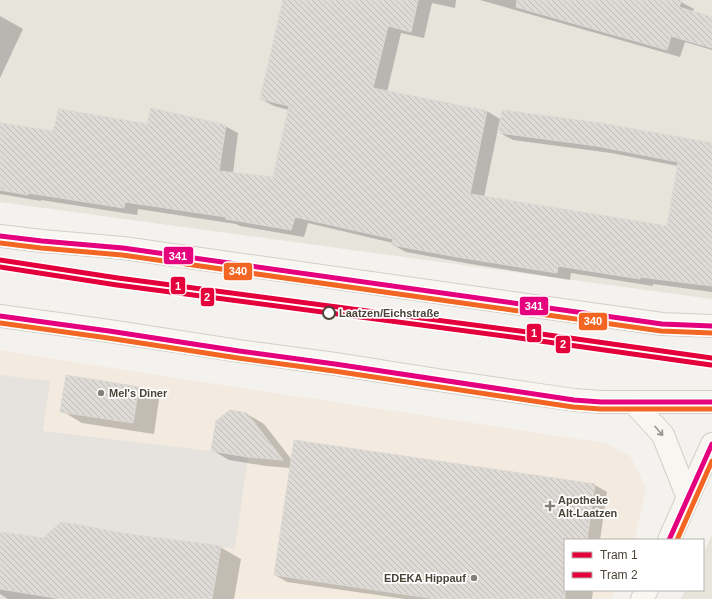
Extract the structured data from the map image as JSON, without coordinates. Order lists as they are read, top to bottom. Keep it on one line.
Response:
{"places":{"other":["Laatzen/Eichstraße","Mel's Diner","EDEKA Hippauf"],"health":["Apotheke Alt-Laatzen"]},"lines":["transit line 341","transit line 340","tram line 1","tram line 2"],"legend":["Tram 1","Tram 2"]}
